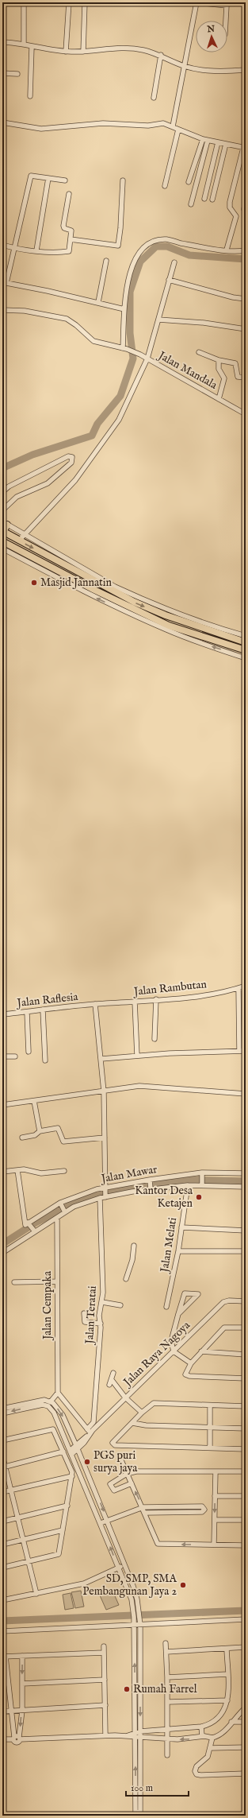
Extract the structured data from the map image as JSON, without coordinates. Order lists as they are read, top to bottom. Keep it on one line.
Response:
{"streets":{"street":["Jalan Mandala","Jalan Rambutan","Jalan Raflesia","Jalan Mawar","Jalan Melati","Jalan Cempaka","Jalan Teratai","Jalan Raya Nagoya"]},"crossings":[["Jalan Rambutan","Jalan Raflesia"],["Jalan Teratai","Jalan Raya Nagoya"]],"places":["Masjid Jannatin","Kantor Desa Ketajen","PGS puri surya jaya","SD, SMP, SMA Pembangunan Jaya 2","Rumah Farrel"],"scale_bar":"100 m","north":"top"}
